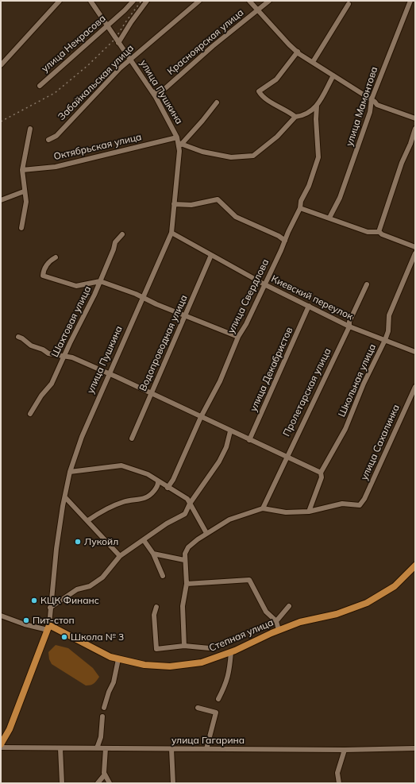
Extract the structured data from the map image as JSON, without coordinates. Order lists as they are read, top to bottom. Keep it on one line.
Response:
{"streets":{"main road":["улица Пушкина","Степная улица"],"street":["Красноярская улица","улица Некрасова","Забайкальская улица","улица Мамонтова","Октябрьская улица","улица Свердлова","Киевский переулок","Шахтовая улица","Водопроводная улица","улица Декабристов","Школьная улица","Пролетарская улица","улица Сахалинка","улица Гагарина"]},"crossings":[["Красноярская улица","улица Пушкина"],["улица Некрасова","улица Пушкина"],["Забайкальская улица","улица Пушкина"],["улица Пушкина","Октябрьская улица"],["улица Пушкина","Киевский переулок"],["улица Пушкина","Степная улица"],["улица Свердлова","Киевский переулок"],["Киевский переулок","Водопроводная улица"],["Киевский переулок","улица Декабристов"],["Киевский переулок","Школьная улица"],["Киевский переулок","Пролетарская улица"],["Школьная улица","улица Сахалинка"]],"places":["Лукойл","КЦК Финанс","Пит-стоп","Школа № 3"]}
